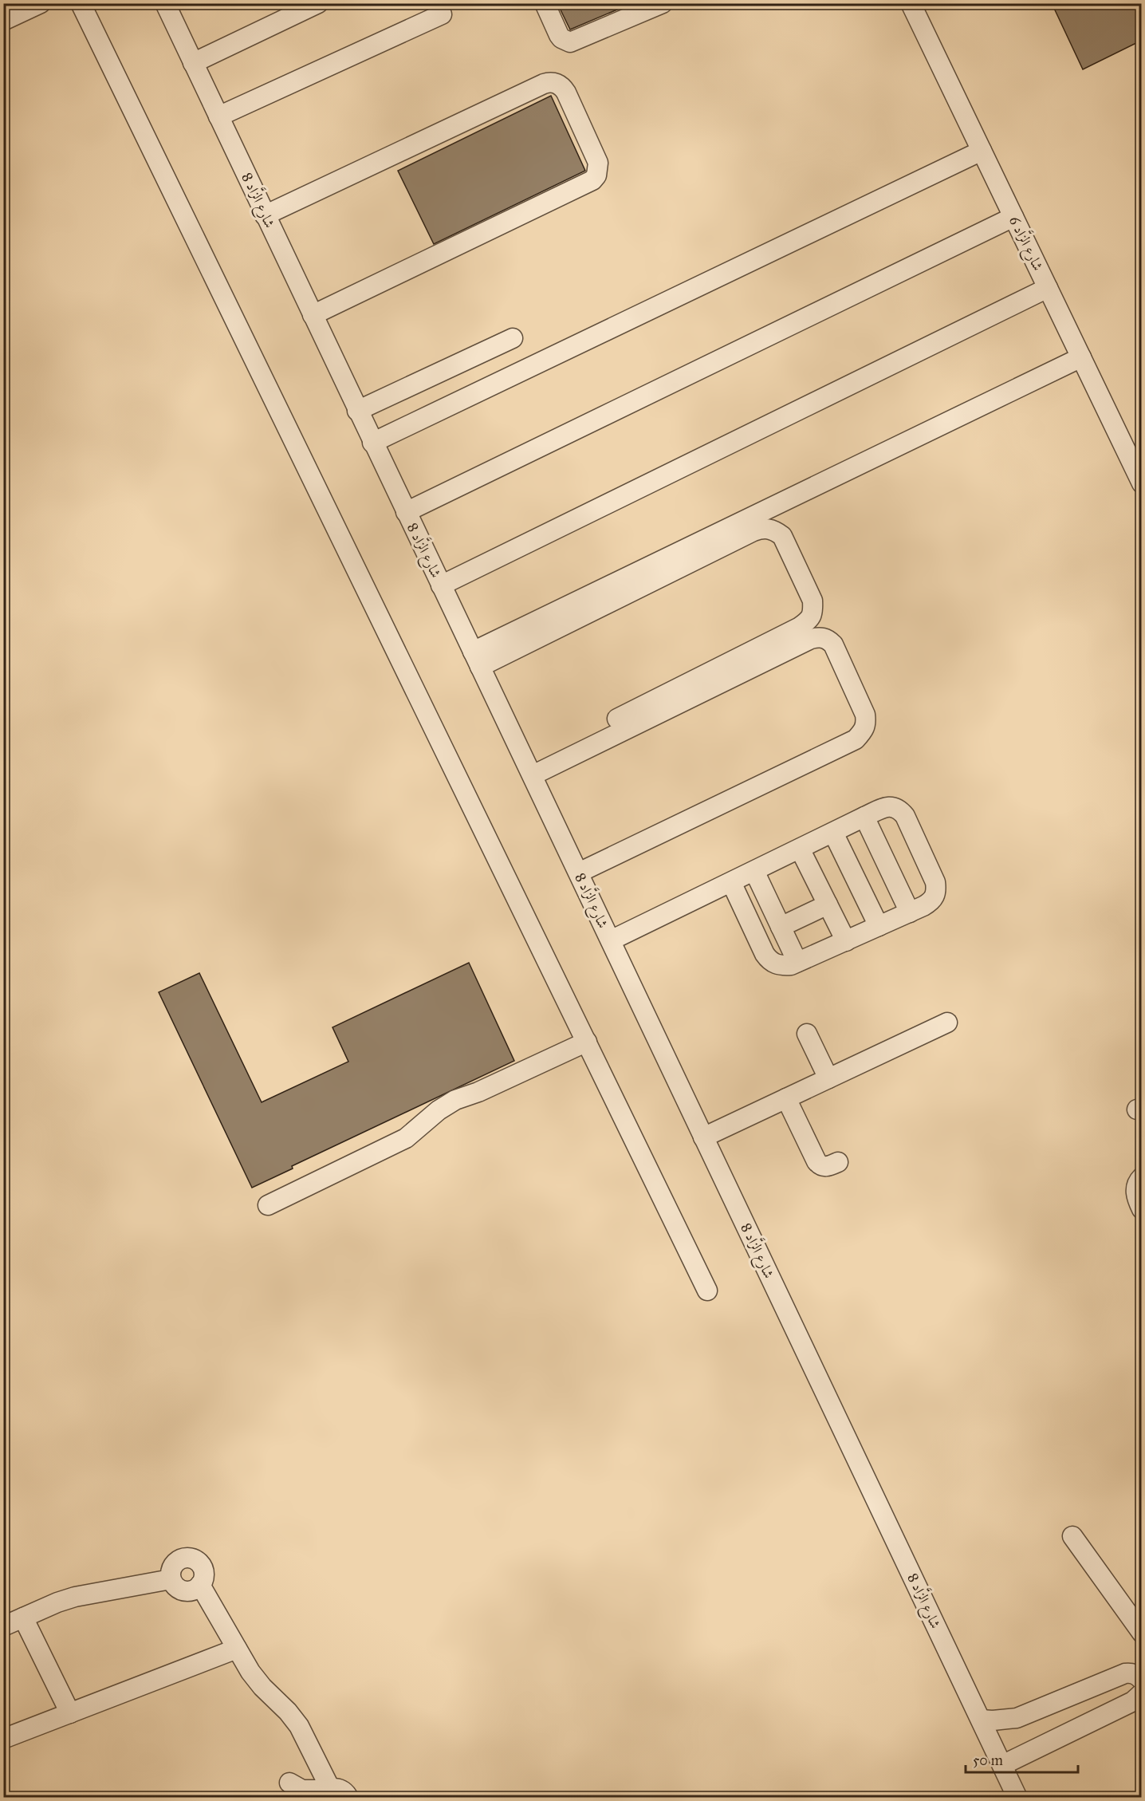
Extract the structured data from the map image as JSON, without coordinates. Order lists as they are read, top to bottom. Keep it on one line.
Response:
{"streets":{"street":["شارع الزَّاد 8","شارع الزَّاد 6"]},"scale_bar":"50 m"}
